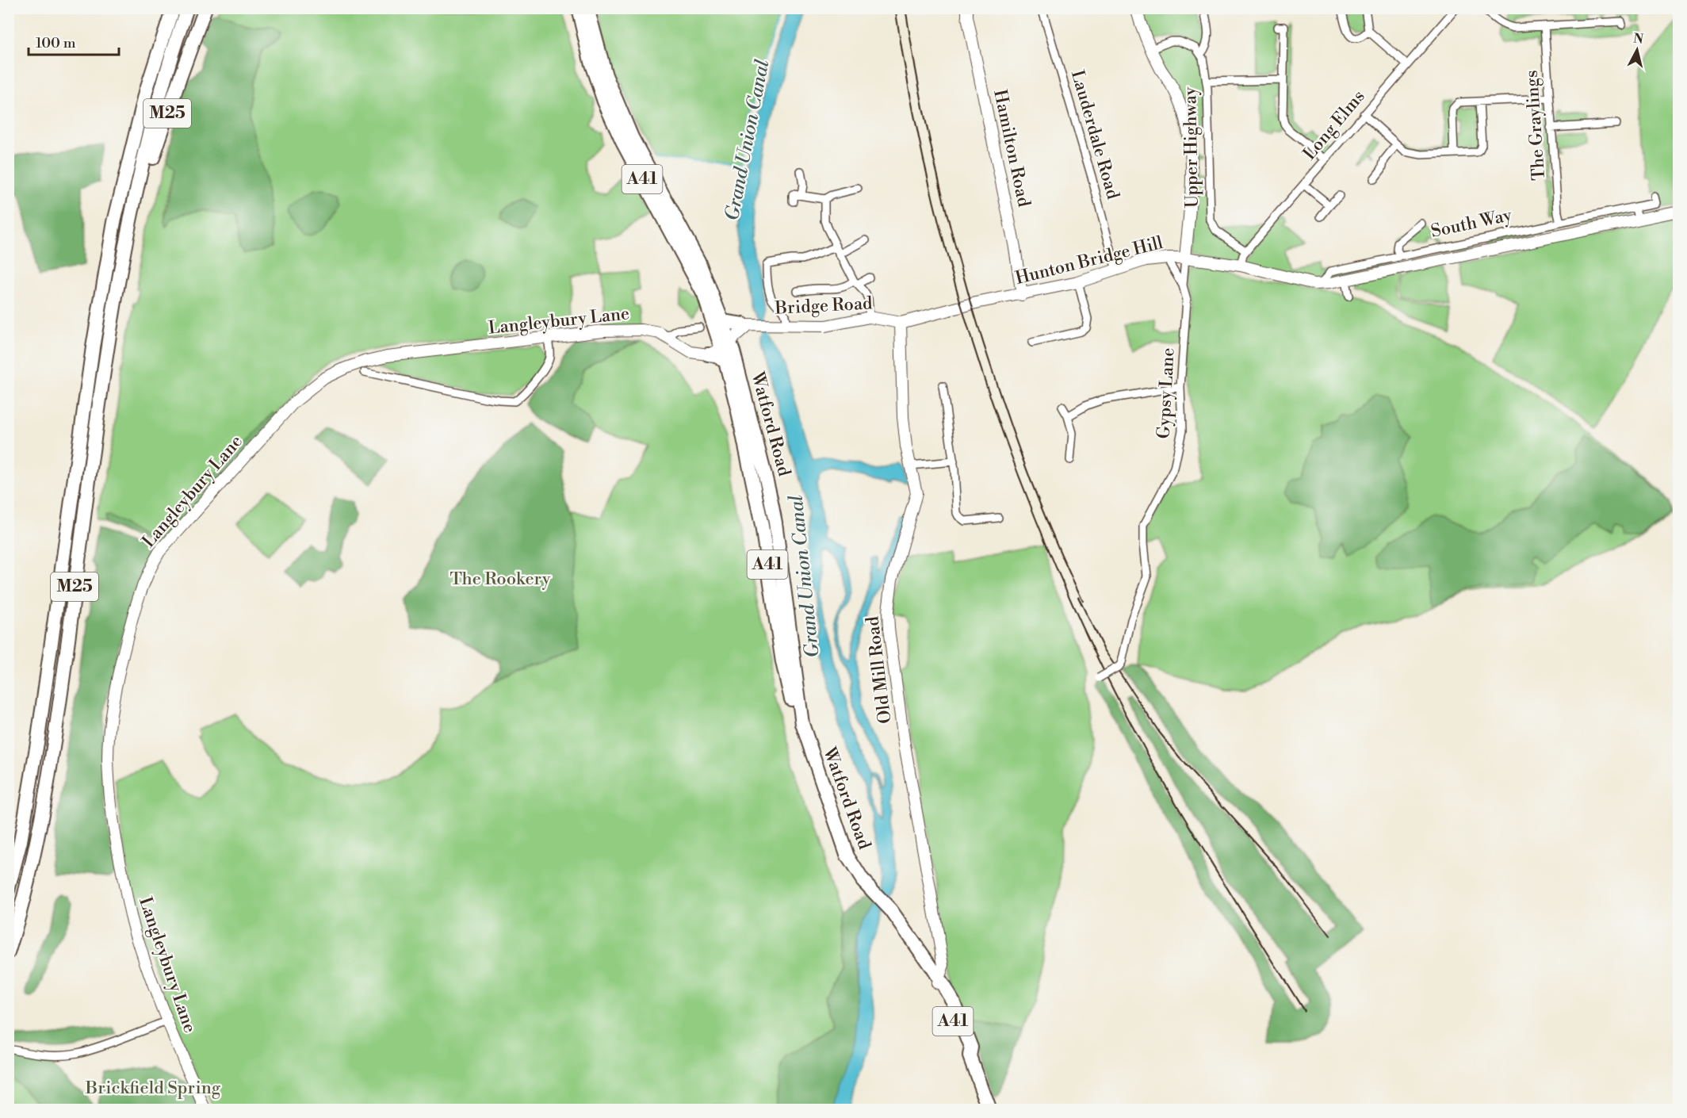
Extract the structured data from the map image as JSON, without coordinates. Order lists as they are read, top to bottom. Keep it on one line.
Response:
{"streets":{"highway":["M25","A41","Watford Road"],"street":["Long Elms","The Graylings","Lauderdale Road","Upper Highway","Hamilton Road","South Way","Hunton Bridge Hill","Bridge Road","Langleybury Lane","Gypsy Lane","Old Mill Road"]},"crossings":[["Long Elms","Upper Highway"],["Long Elms","Hunton Bridge Hill"],["The Graylings","South Way"],["Lauderdale Road","Hunton Bridge Hill"],["Upper Highway","Hunton Bridge Hill"],["Upper Highway","Gypsy Lane"],["Hamilton Road","Hunton Bridge Hill"],["A41","Watford Road"],["A41","Old Mill Road"],["South Way","Hunton Bridge Hill"],["Hunton Bridge Hill","Bridge Road"],["Hunton Bridge Hill","Gypsy Lane"],["Hunton Bridge Hill","Old Mill Road"],["Bridge Road","Old Mill Road"],["Watford Road","Old Mill Road"]],"water":["Grand Union Canal"],"parks":["The Rookery","Brickfield Spring"],"scale_bar":"100 m","north":"top"}
